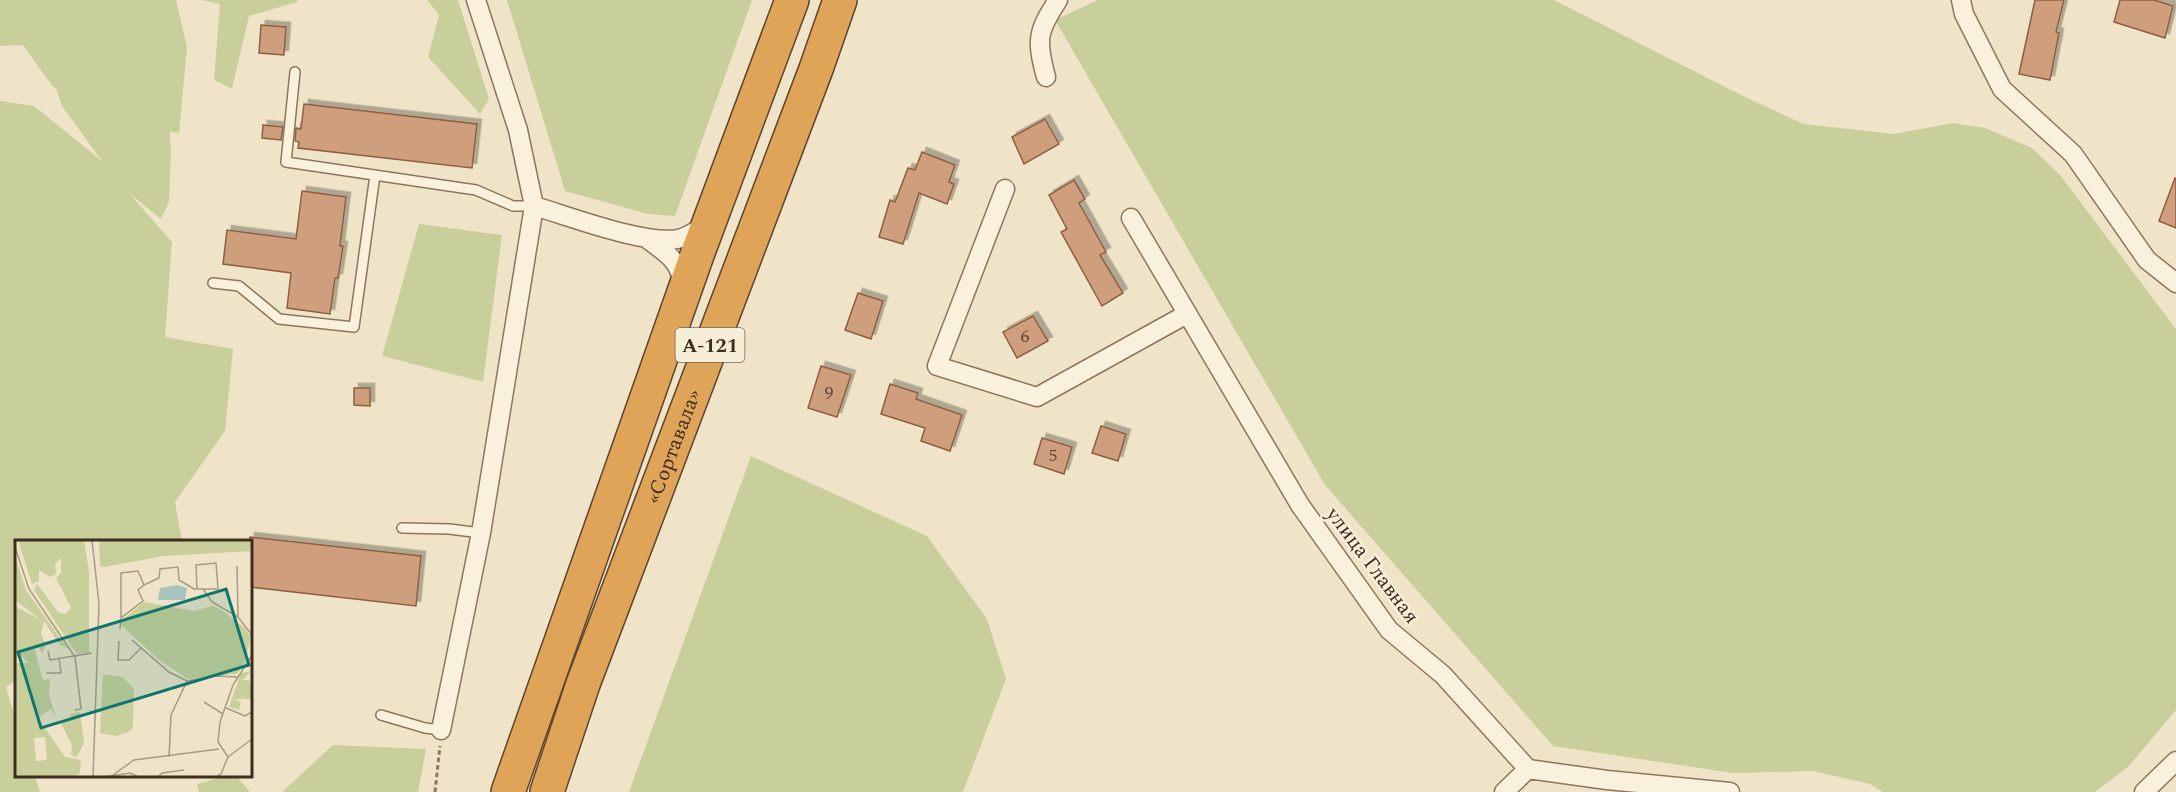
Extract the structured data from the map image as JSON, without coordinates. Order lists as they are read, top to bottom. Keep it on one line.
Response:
{"streets":{"highway":["А-121","«Сортавала»"],"street":["улица Главная"]},"house_numbers":["6","9","5"]}
